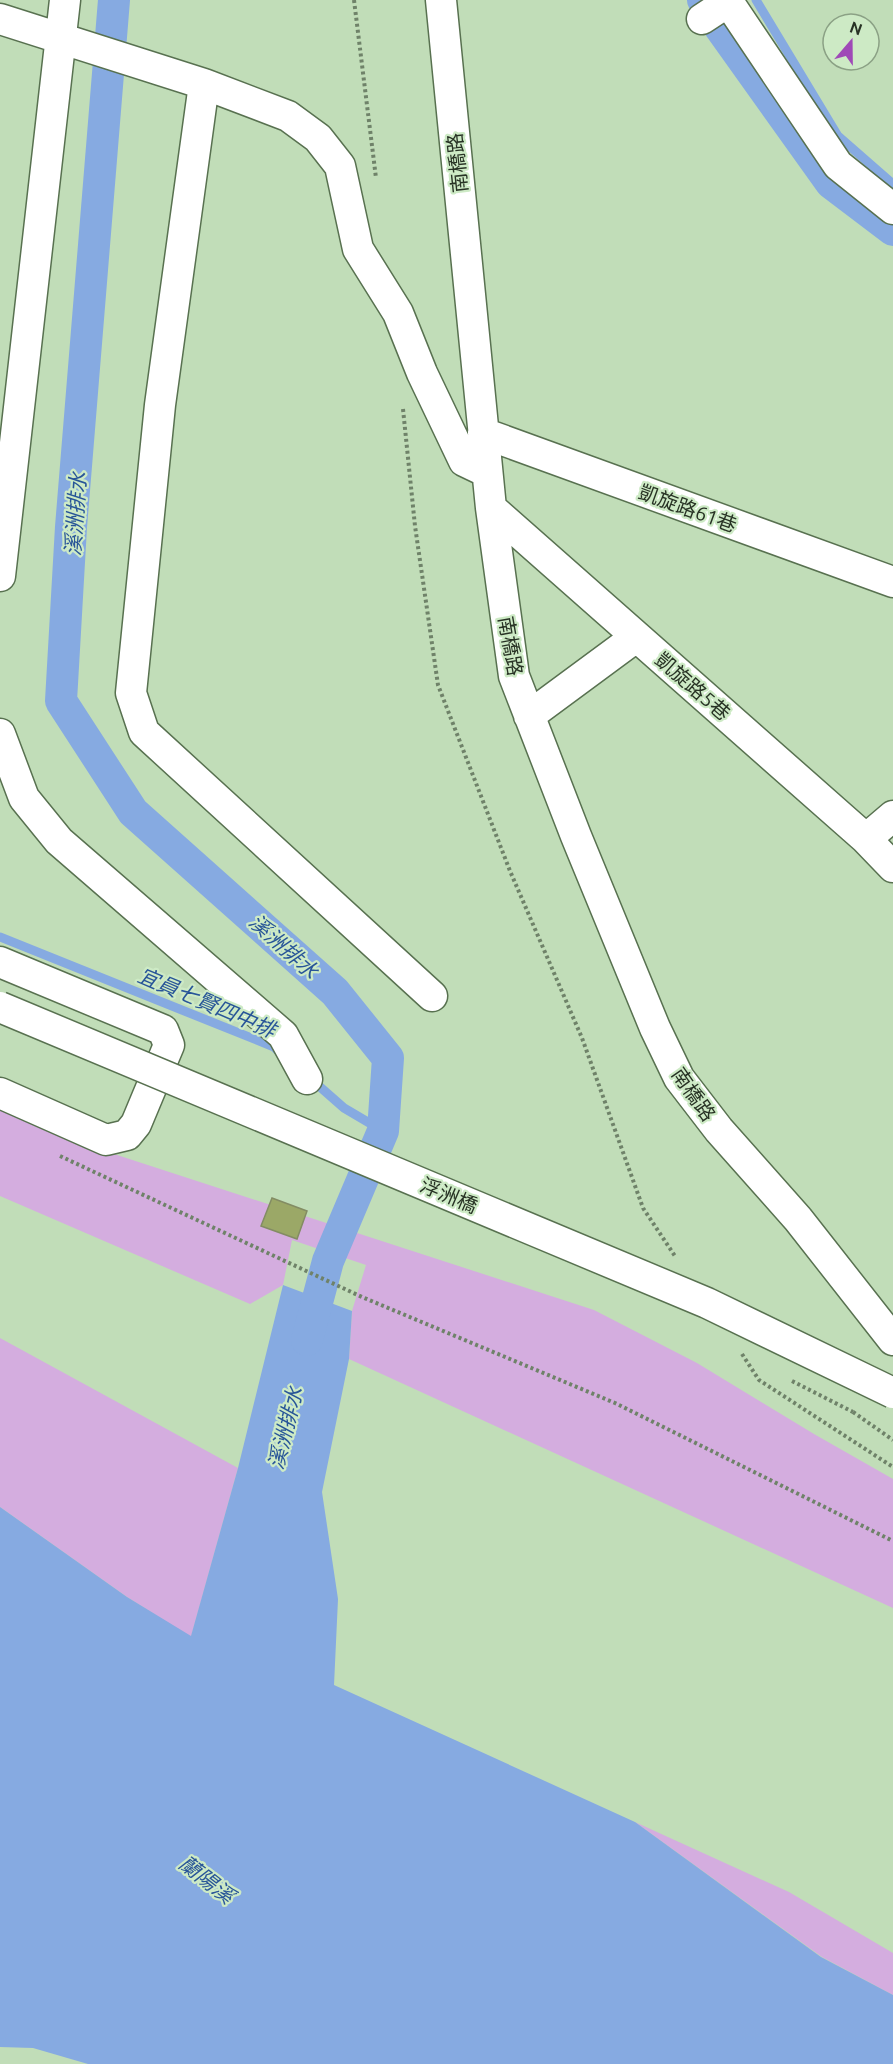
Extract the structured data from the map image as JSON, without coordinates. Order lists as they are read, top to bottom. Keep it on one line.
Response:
{"streets":{"street":["南橋路","凱旋路61巷","凱旋路5巷","浮洲橋"]},"crossings":[["南橋路","凱旋路61巷"],["南橋路","凱旋路5巷"]],"water":["溪洲排水","宜員七賢四中排","蘭陽溪"],"north":"top"}
